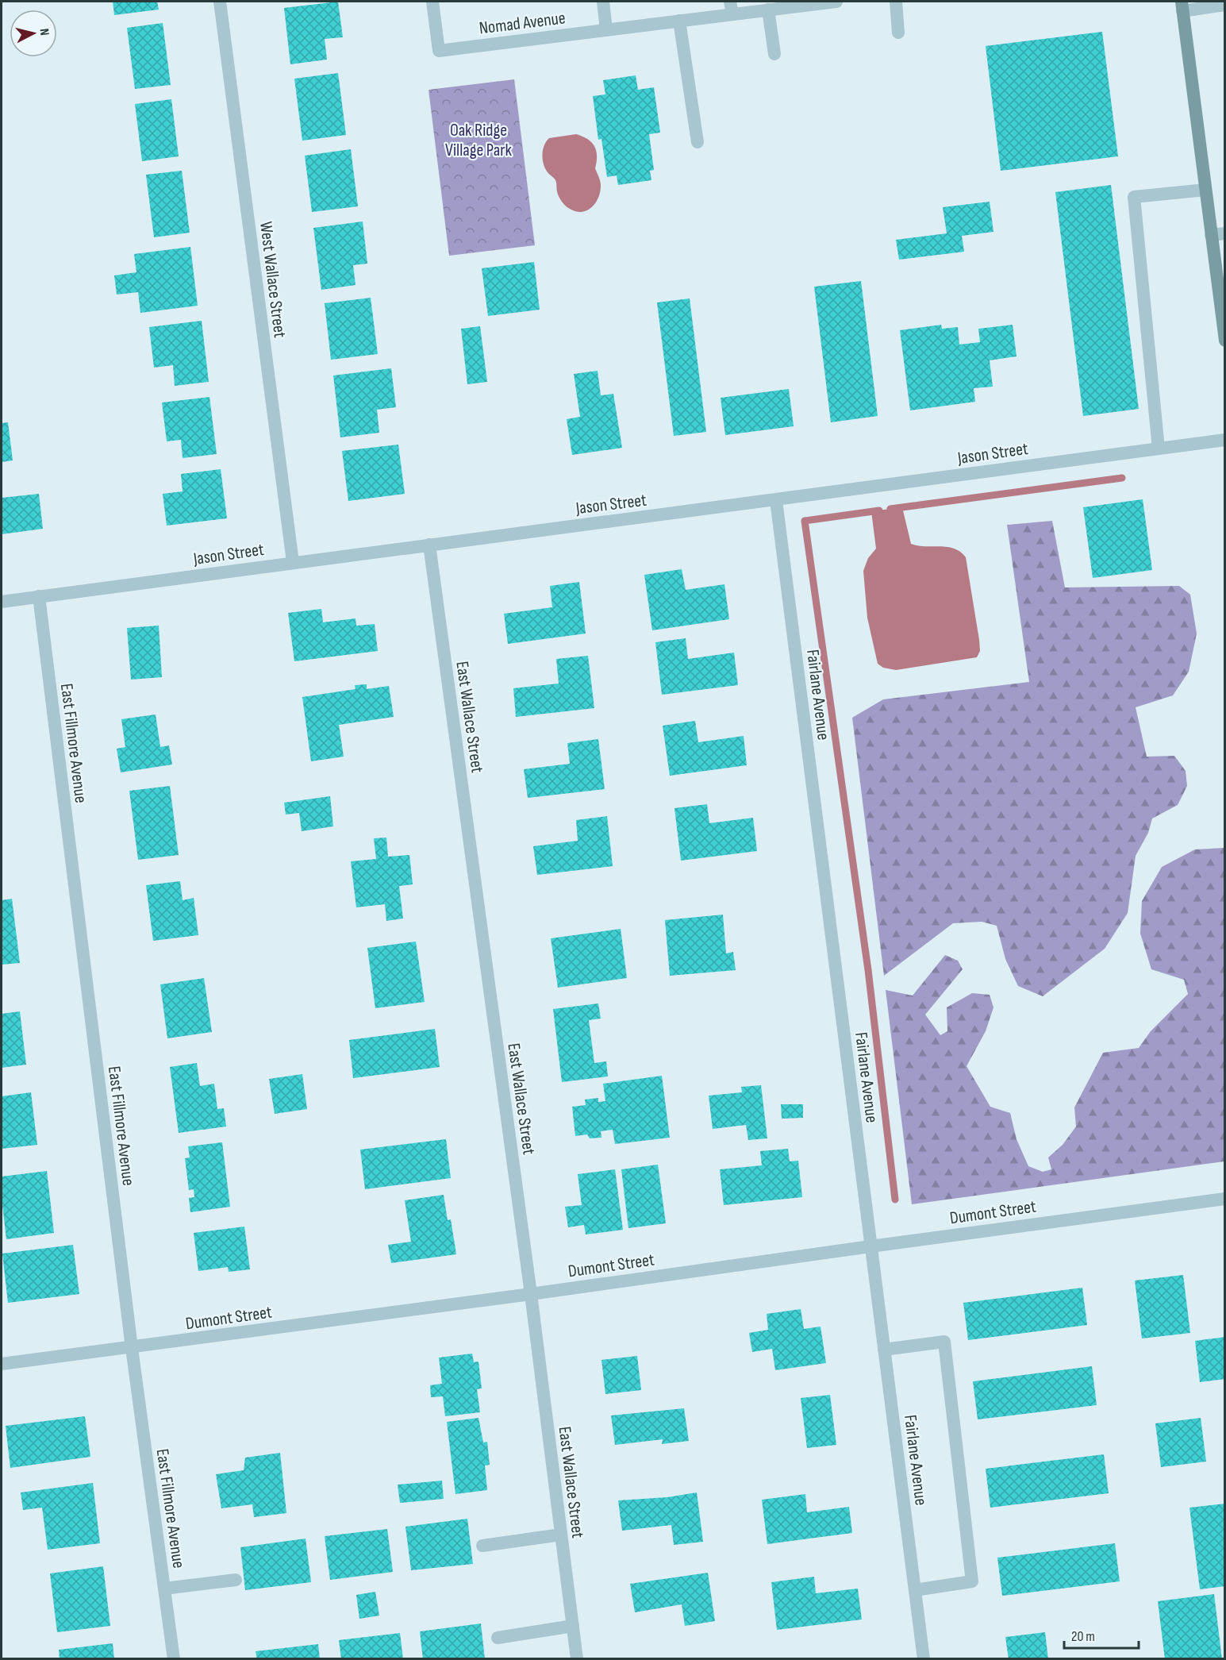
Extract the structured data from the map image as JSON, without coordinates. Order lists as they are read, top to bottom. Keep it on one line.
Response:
{"streets":{"street":["Nomad Avenue","West Wallace Street","Jason Street","Fairlane Avenue","East Wallace Street","East Fillmore Avenue","Dumont Street"]},"crossings":[["West Wallace Street","Jason Street"],["Jason Street","Fairlane Avenue"],["Jason Street","East Wallace Street"],["Jason Street","East Fillmore Avenue"],["Fairlane Avenue","Dumont Street"],["East Wallace Street","Dumont Street"],["East Fillmore Avenue","Dumont Street"]],"parks":["Oak Ridge Village Park"],"scale_bar":"20 m","north":"right"}
